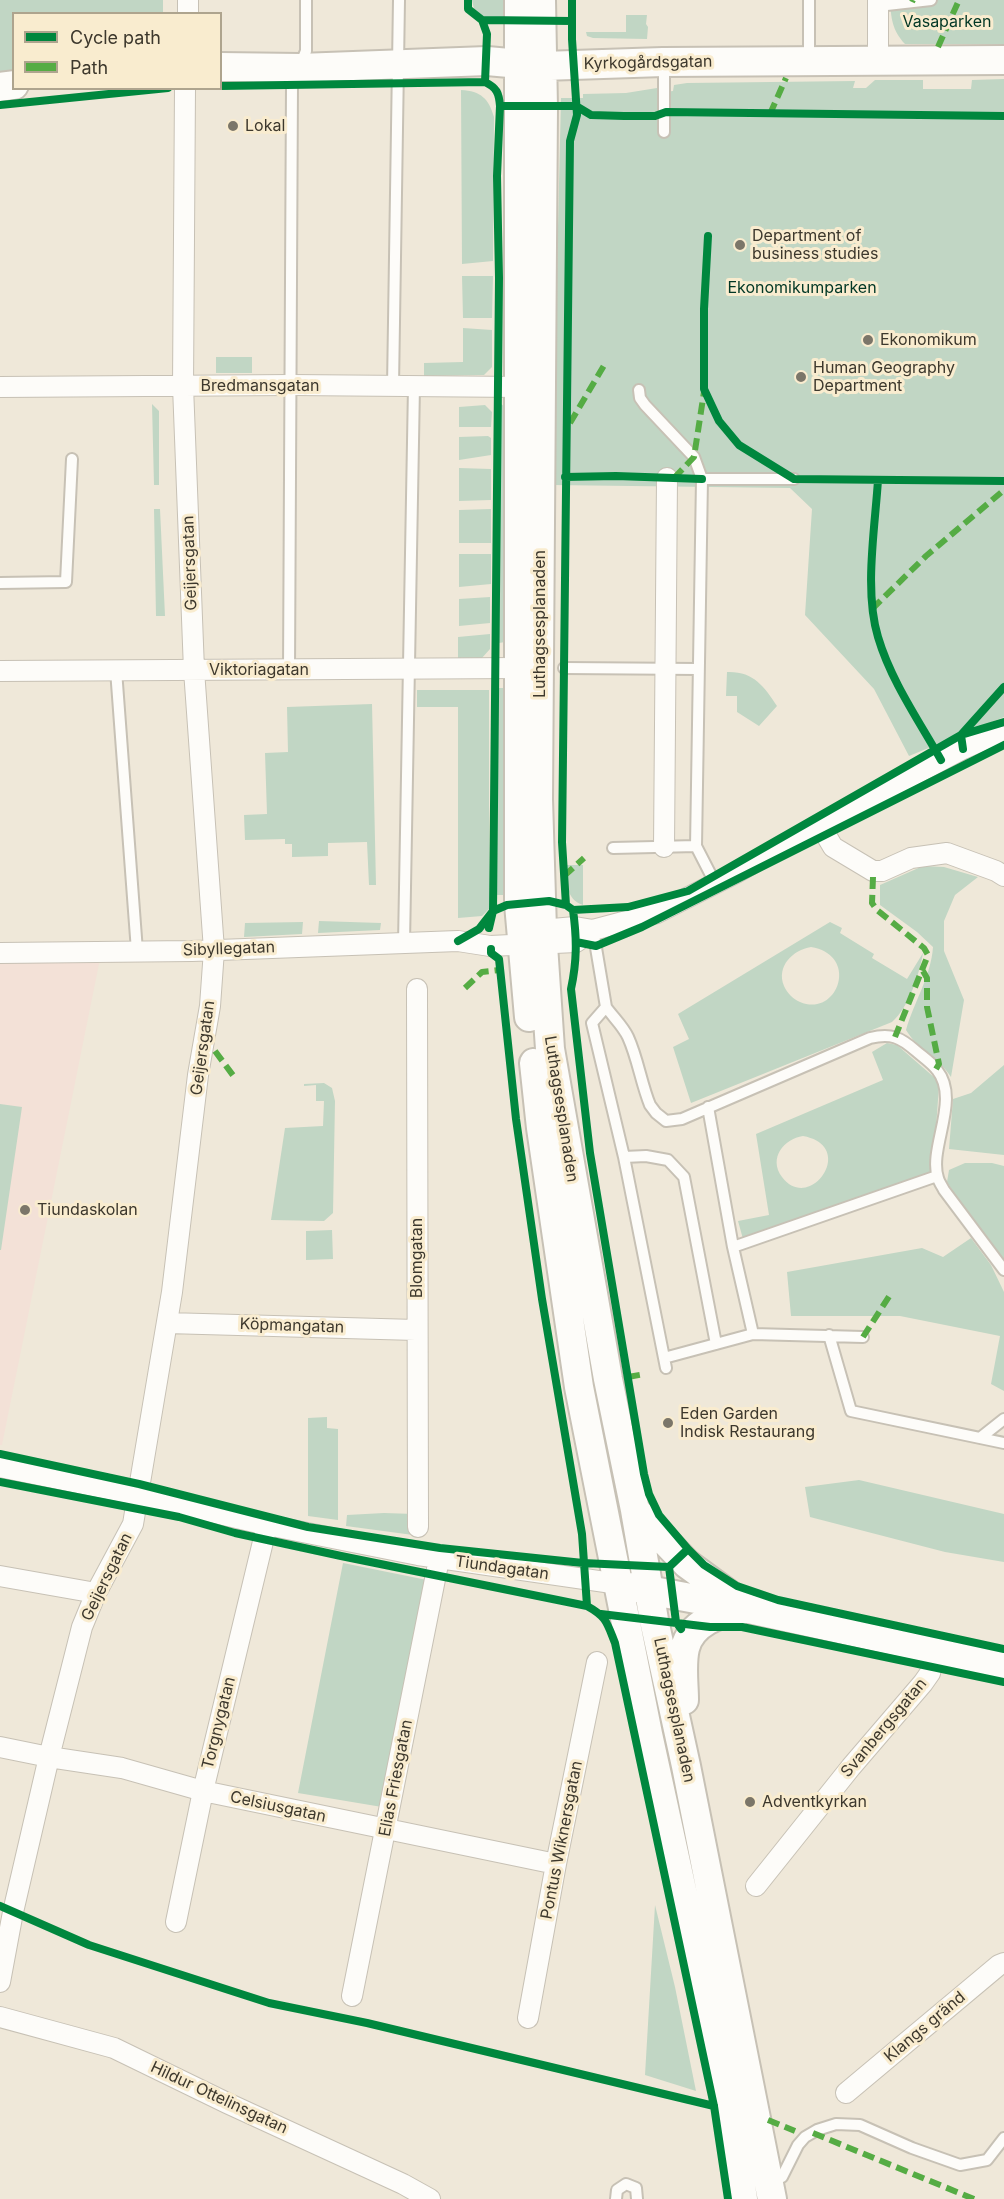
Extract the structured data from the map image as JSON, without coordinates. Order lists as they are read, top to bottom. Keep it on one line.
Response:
{"streets":{"main road":["Kyrkogårdsgatan","Luthagsesplanaden","Tiundagatan"],"street":["Bredmansgatan","Geijersgatan","Viktoriagatan","Sibyllegatan","Blomgatan","Köpmangatan","Torgnygatan","Svanbergsgatan","Elias Friesgatan","Celsiusgatan","Pontus Wiknersgatan","Klangs gränd","Hildur Ottelinsgatan"]},"crossings":[["Kyrkogårdsgatan","Luthagsesplanaden"],["Bredmansgatan","Geijersgatan"],["Bredmansgatan","Luthagsesplanaden"],["Geijersgatan","Viktoriagatan"],["Geijersgatan","Sibyllegatan"],["Geijersgatan","Köpmangatan"],["Geijersgatan","Tiundagatan"],["Geijersgatan","Celsiusgatan"],["Luthagsesplanaden","Viktoriagatan"],["Luthagsesplanaden","Sibyllegatan"],["Luthagsesplanaden","Tiundagatan"],["Blomgatan","Köpmangatan"],["Tiundagatan","Torgnygatan"],["Tiundagatan","Svanbergsgatan"],["Tiundagatan","Elias Friesgatan"],["Torgnygatan","Celsiusgatan"],["Elias Friesgatan","Celsiusgatan"],["Celsiusgatan","Pontus Wiknersgatan"]],"parks":["Vasaparken","Ekonomikumparken"],"places":["Lokal","Department of business studies","Ekonomikum","Human Geography Department","Tiundaskolan","Eden Garden Indisk Restaurang","Adventkyrkan"],"legend":["Cycle path","Path"]}
